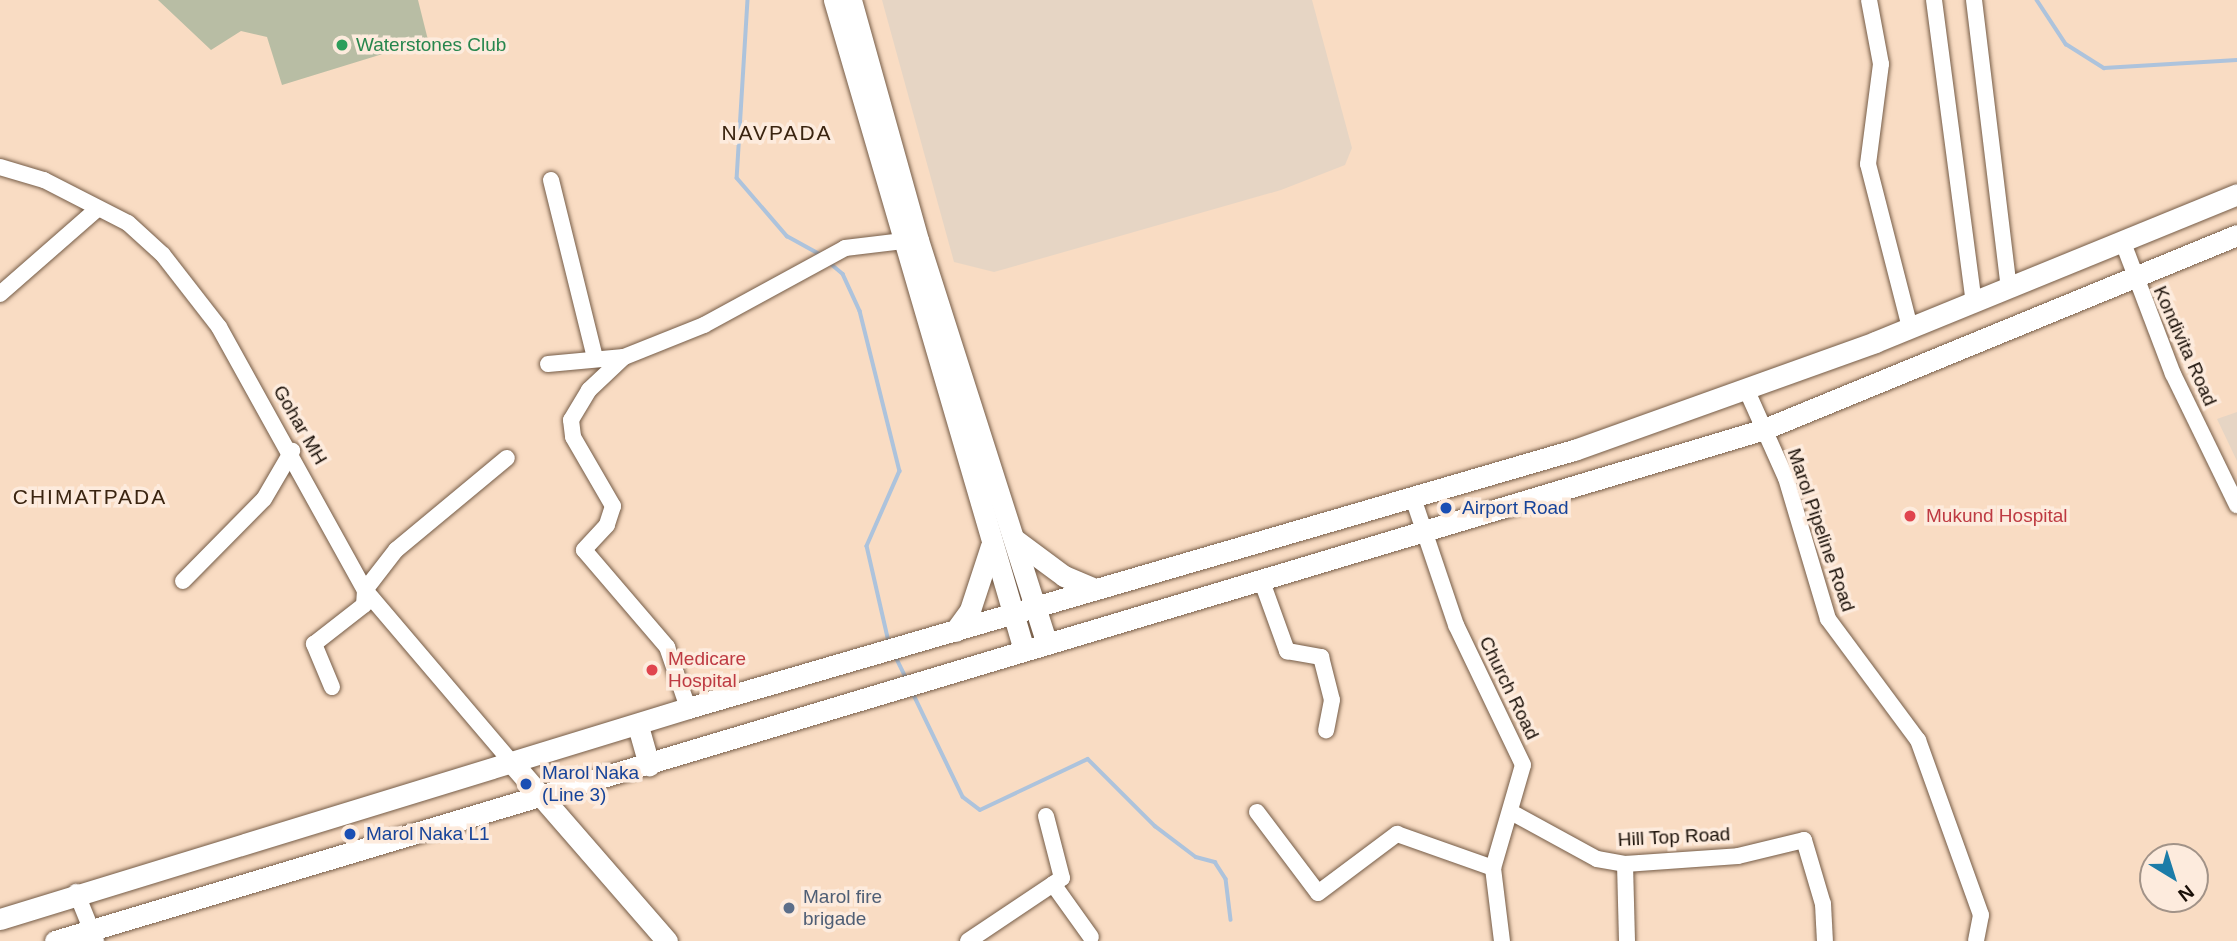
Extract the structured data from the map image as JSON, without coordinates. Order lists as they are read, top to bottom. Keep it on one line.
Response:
{"streets":{"street":["Kondivita Road","Gohar MH","Marol Pipeline Road","Church Road","Hill Top Road"]},"crossings":[["Church Road","Hill Top Road"]],"districts":["NAVPADA","CHIMATPADA"],"places":["Waterstones Club","Airport Road","Mukund Hospital","Medicare Hospital","Marol Naka (Line 3)","Marol Naka L1","Marol fire brigade"],"north":"bottom right"}
